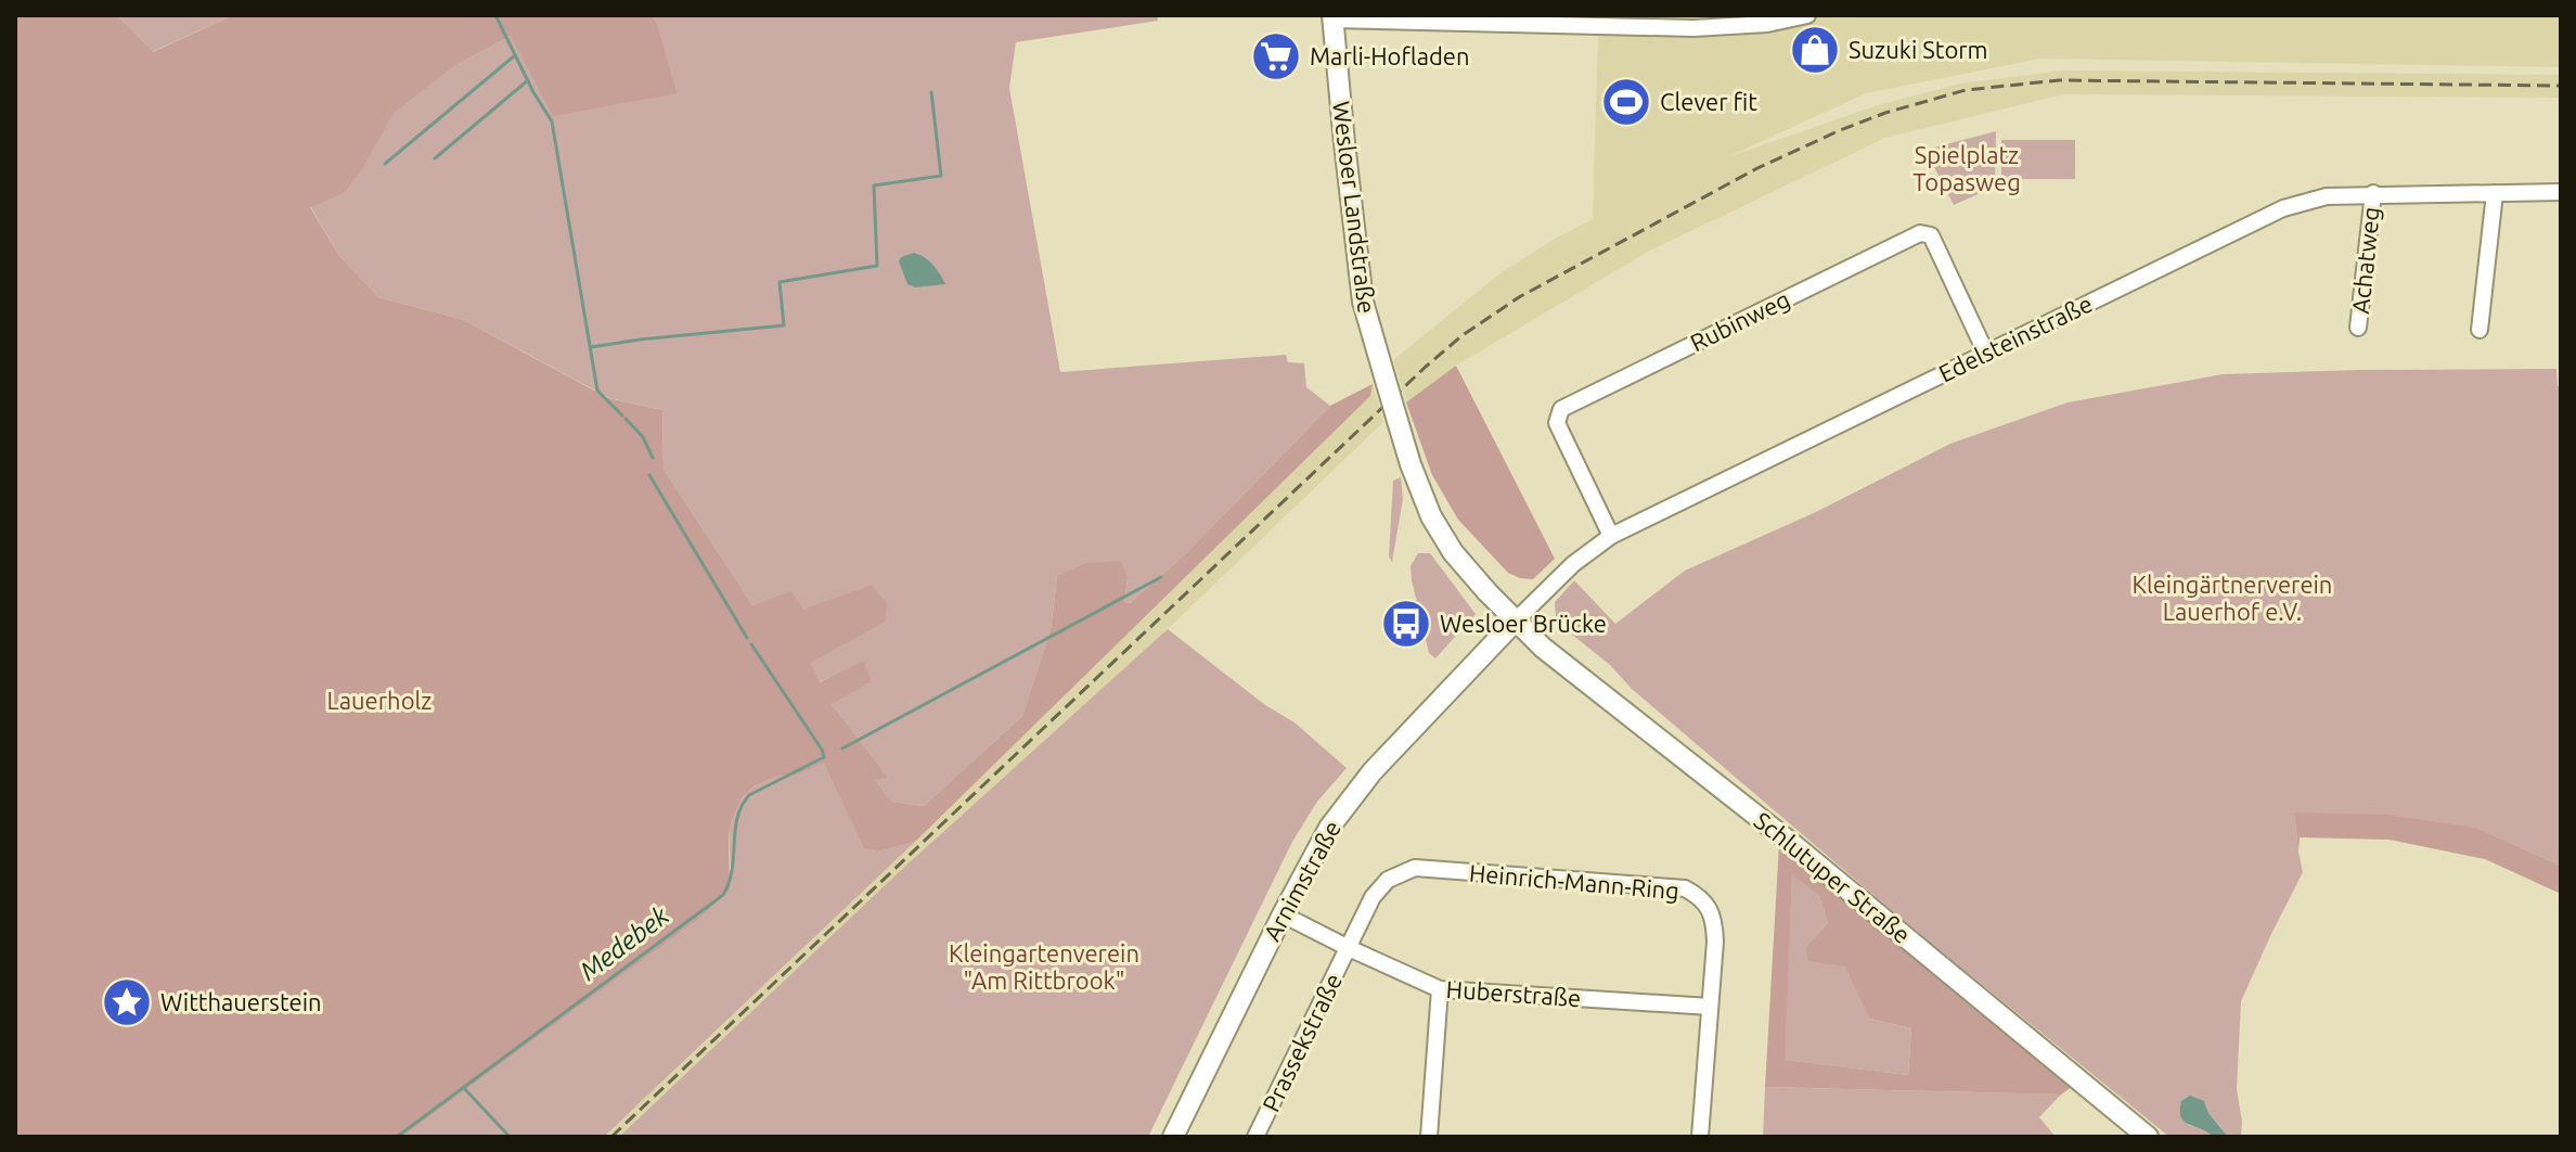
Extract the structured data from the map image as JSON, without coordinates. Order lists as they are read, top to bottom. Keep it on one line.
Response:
{"streets":{"main road":["Wesloer Landstraße","Schlutuper Straße","Arnimstraße"],"street":["Achatweg","Rubinweg","Edelsteinstraße","Heinrich-Mann-Ring","Huberstraße","Prassekstraße"]},"crossings":[["Wesloer Landstraße","Edelsteinstraße"],["Wesloer Landstraße","Schlutuper Straße"],["Wesloer Landstraße","Arnimstraße"],["Achatweg","Edelsteinstraße"],["Rubinweg","Edelsteinstraße"],["Edelsteinstraße","Schlutuper Straße"],["Edelsteinstraße","Arnimstraße"],["Schlutuper Straße","Arnimstraße"],["Arnimstraße","Huberstraße"],["Heinrich-Mann-Ring","Huberstraße"],["Heinrich-Mann-Ring","Prassekstraße"],["Huberstraße","Prassekstraße"]],"water":["Medebek"],"parks":["Spielplatz Topasweg","Kleingärtnerverein Lauerhof e.V.","Lauerholz","Kleingartenverein \"Am Rittbrook\""],"places":{"shop":["Suzuki Storm"],"supermarket":["Marli-Hofladen"],"sports":["Clever fit"],"bus stop":["Wesloer Brücke"],"place":["Witthauerstein"]}}
